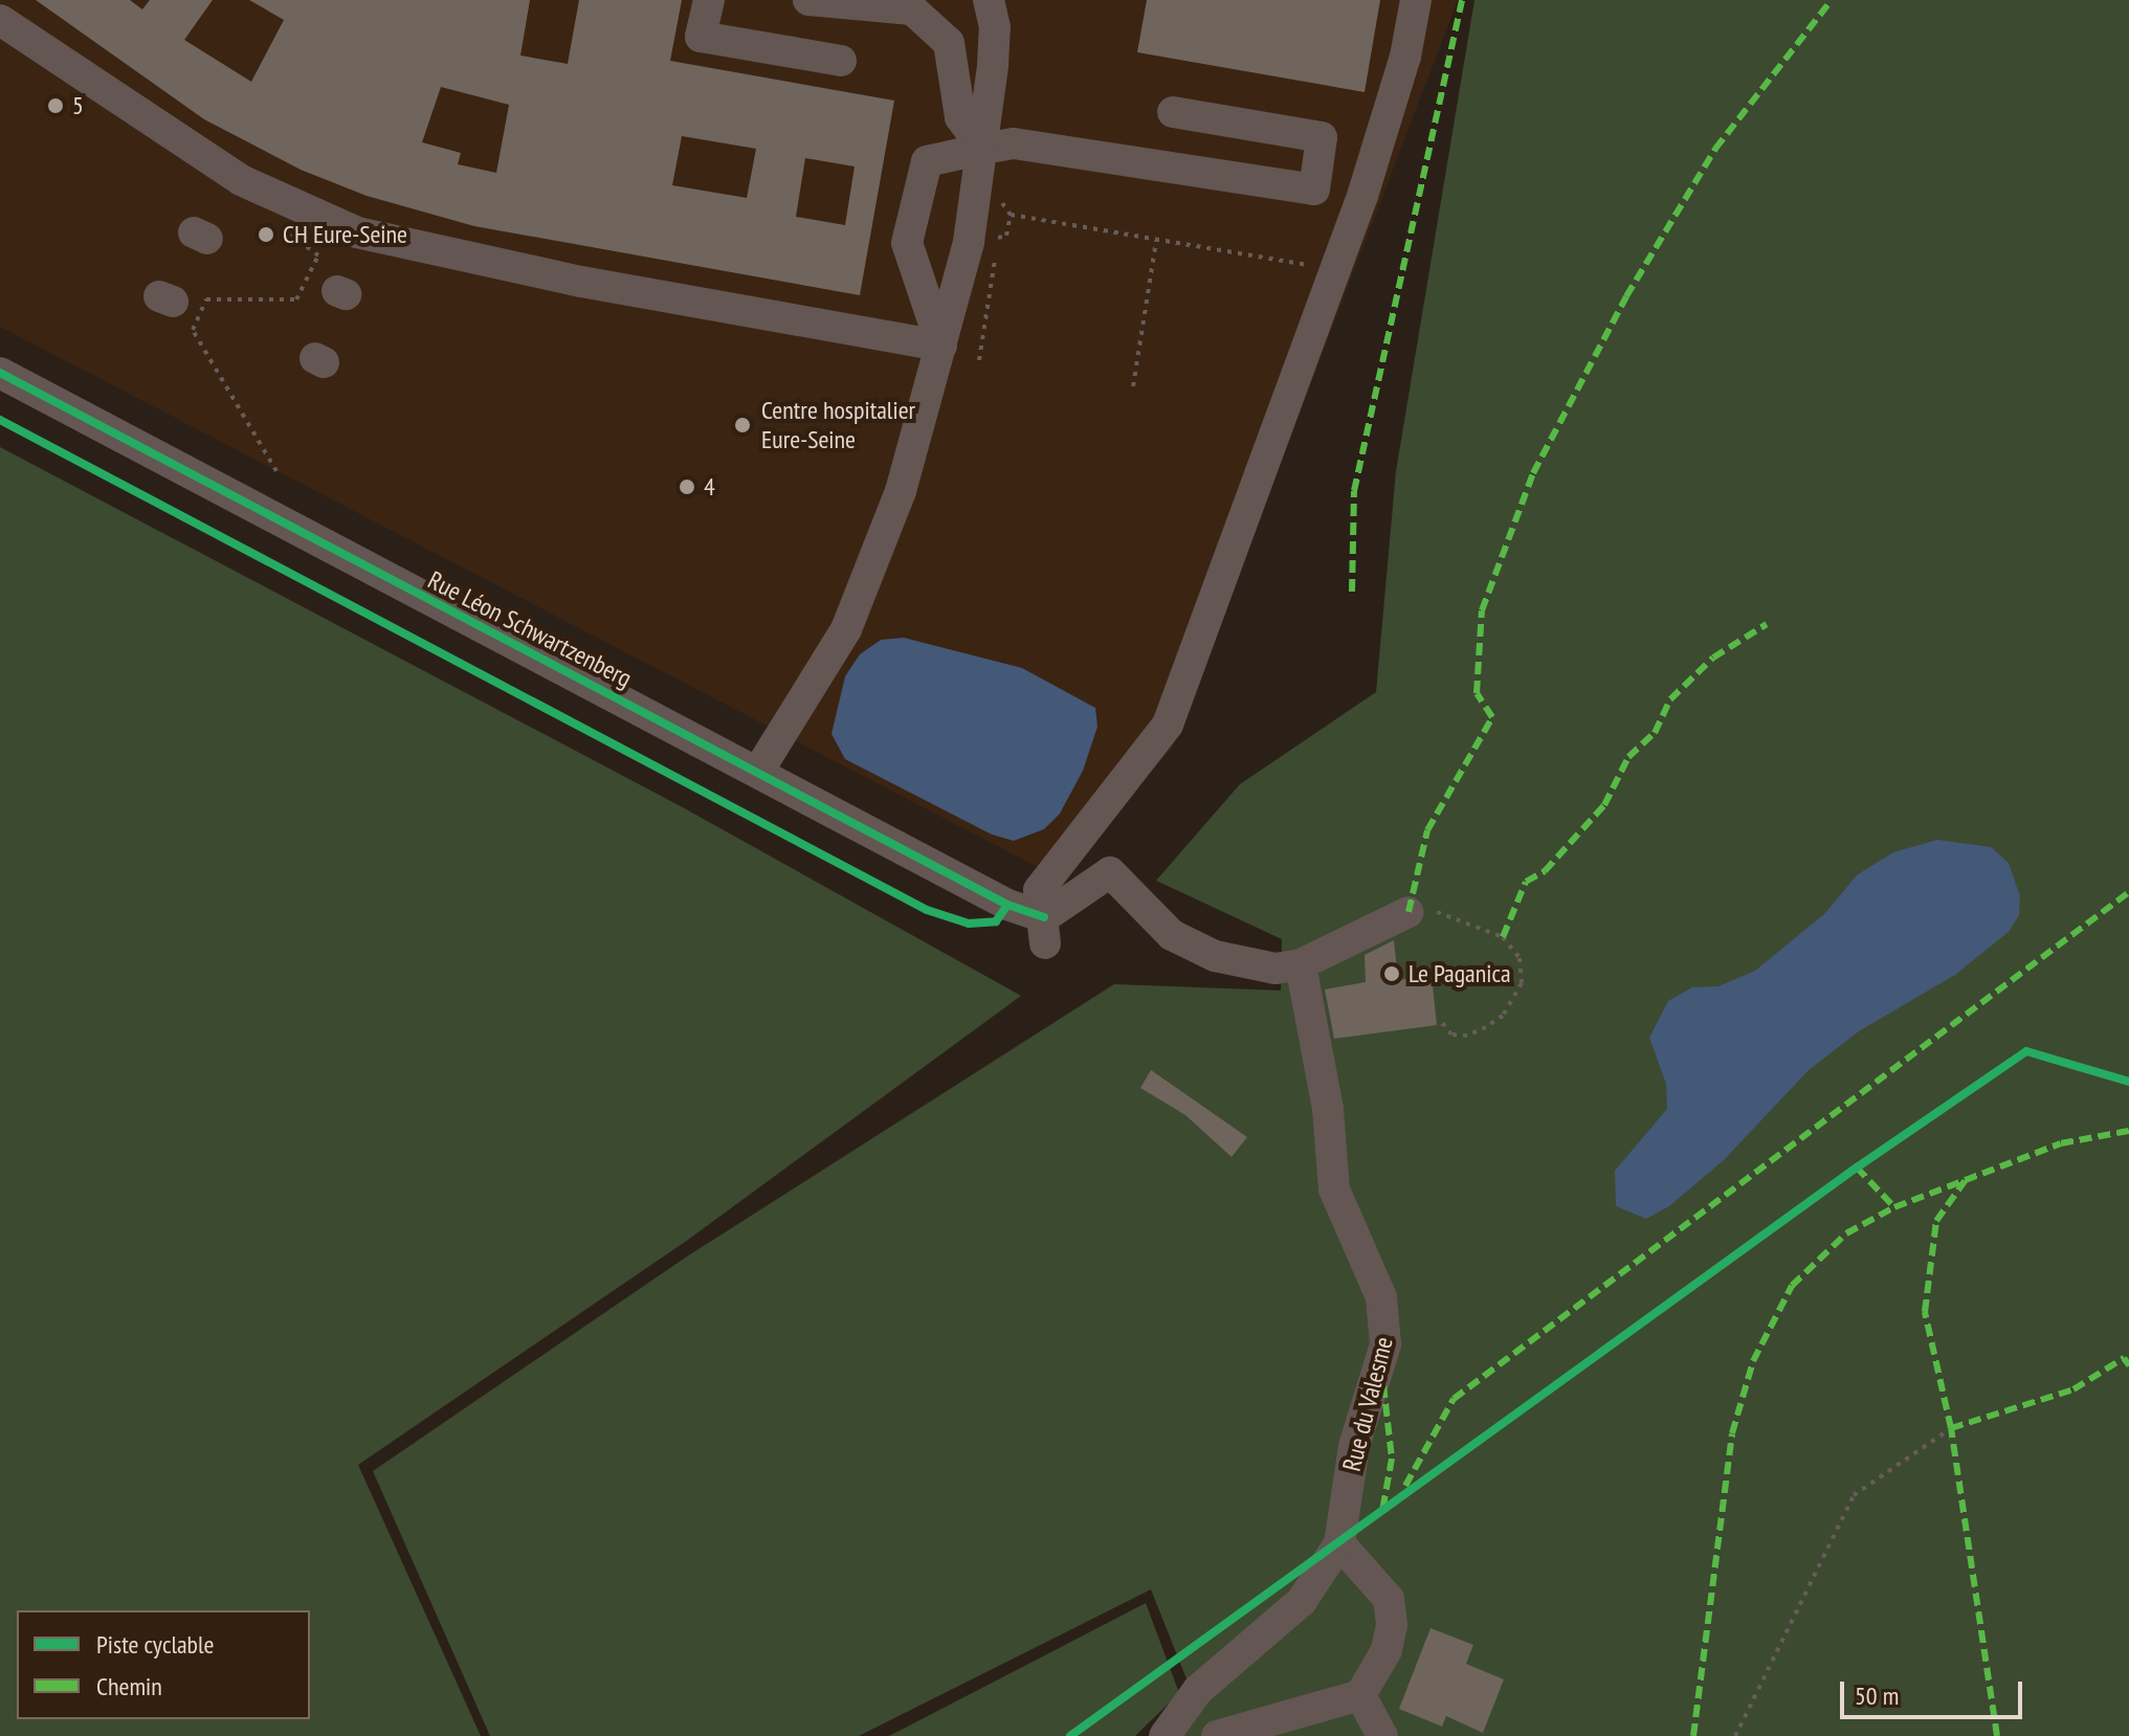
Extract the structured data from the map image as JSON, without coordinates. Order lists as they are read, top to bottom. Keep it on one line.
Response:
{"streets":{"street":["Rue Léon Schwartzenberg","Rue du Valesme"]},"places":["5","CH Eure-Seine","Centre hospitalier Eure-Seine","4","Le Paganica"],"legend":["Piste cyclable","Chemin"],"scale_bar":"50 m"}
